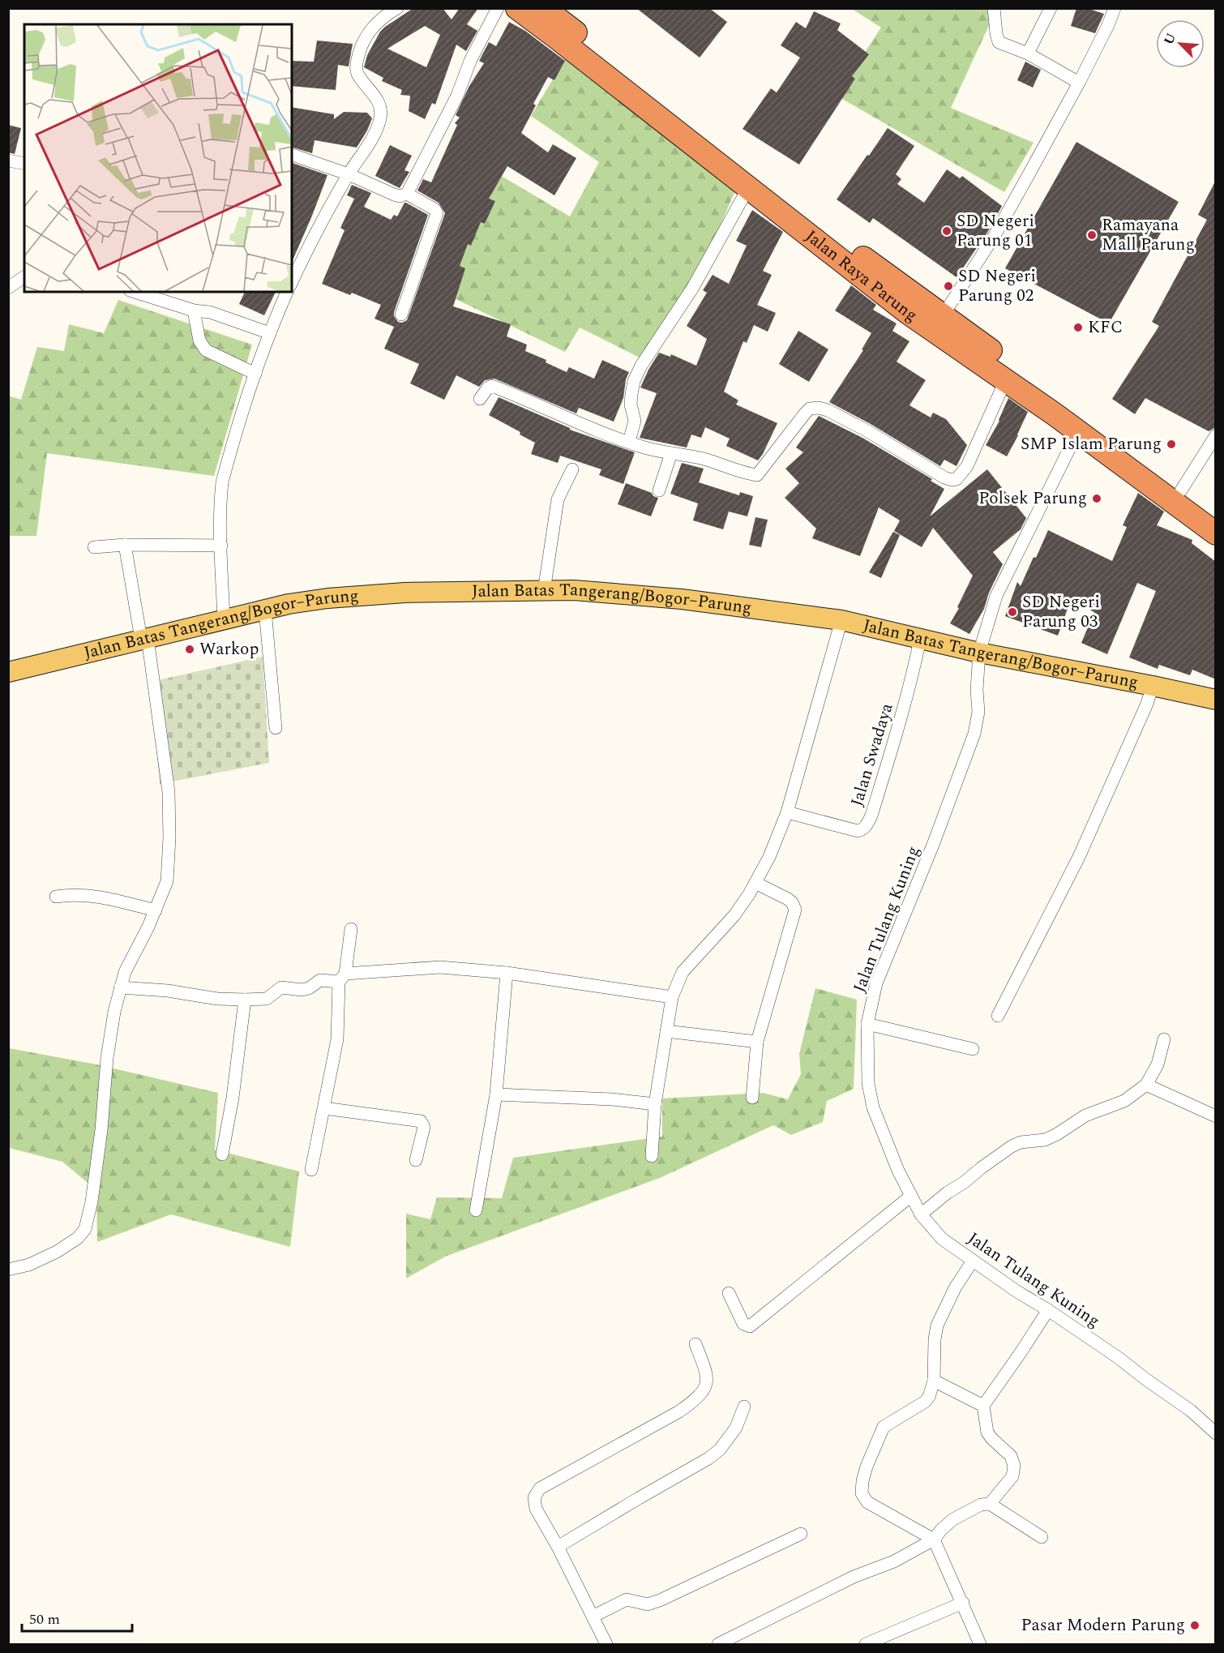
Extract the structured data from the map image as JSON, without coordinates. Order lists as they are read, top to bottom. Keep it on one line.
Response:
{"streets":{"highway":["Jalan Raya Parung"],"main road":["Jalan Batas Tangerang/Bogor–Parung"],"street":["Jalan Swadaya","Jalan Tulang Kuning"]},"crossings":[["Jalan Raya Parung","Jalan Tulang Kuning"],["Jalan Batas Tangerang/Bogor–Parung","Jalan Swadaya"],["Jalan Batas Tangerang/Bogor–Parung","Jalan Tulang Kuning"]],"places":["SD Negeri Parung 01","Ramayana Mall Parung","SD Negeri Parung 02","KFC","SMP Islam Parung","Polsek Parung","SD Negeri Parung 03","Warkop","Pasar Modern Parung"],"scale_bar":"50 m","north":"top left"}
